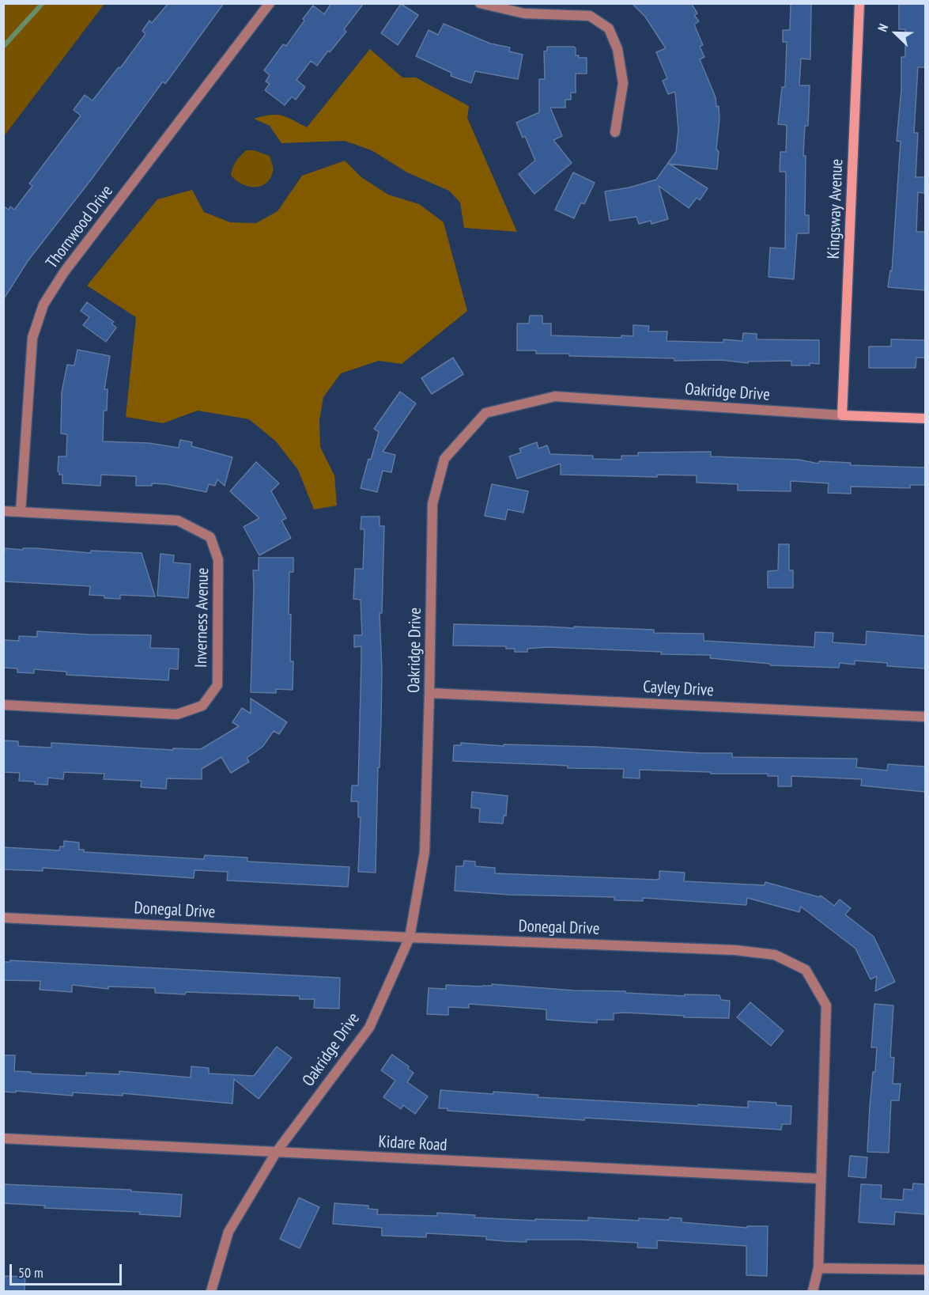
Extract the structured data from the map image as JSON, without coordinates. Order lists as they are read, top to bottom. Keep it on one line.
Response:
{"streets":{"street":["Kingsway Avenue","Thornwood Drive","Oakridge Drive","Inverness Avenue","Cayley Drive","Donegal Drive","Kidare Road"]},"crossings":[["Kingsway Avenue","Oakridge Drive"],["Thornwood Drive","Inverness Avenue"],["Oakridge Drive","Cayley Drive"],["Oakridge Drive","Donegal Drive"],["Oakridge Drive","Kidare Road"],["Donegal Drive","Kidare Road"]],"scale_bar":"50 m","north":"top left"}
